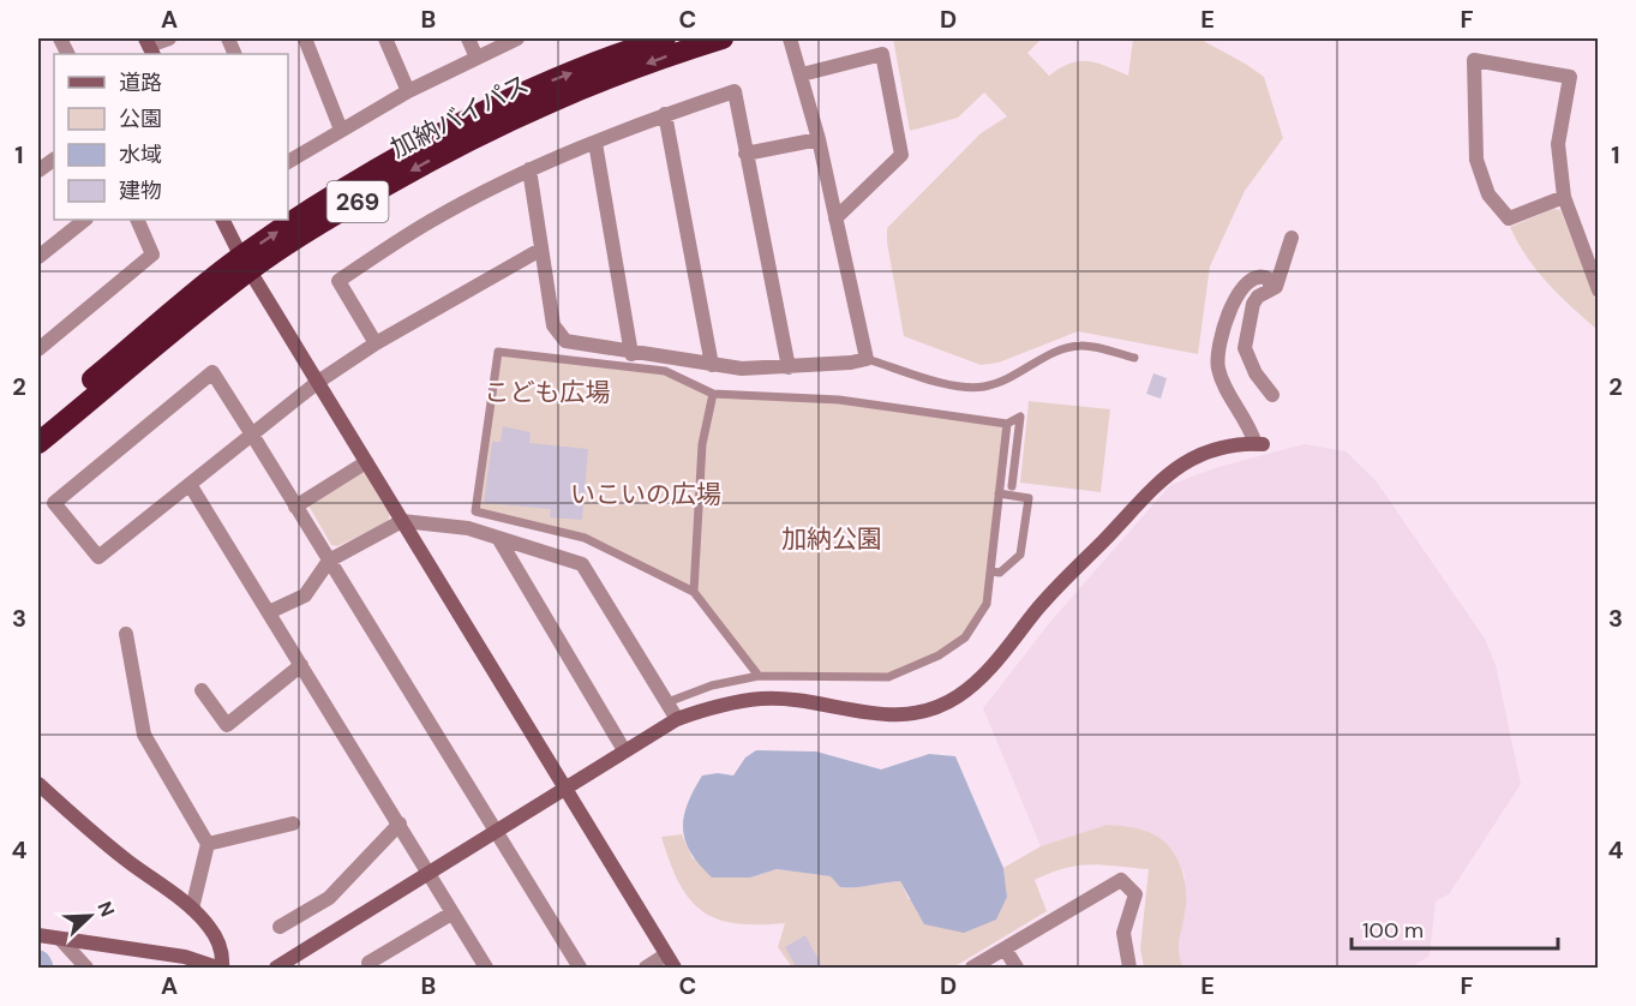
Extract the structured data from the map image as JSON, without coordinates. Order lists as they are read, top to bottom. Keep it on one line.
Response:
{"streets":{"highway":["加納バイパス","269"]},"parks":["こども広場","いこいの広場","加納公園"],"legend":["道路","公園","水域","建物"],"scale_bar":"100 m","north":"top right","grid":{"columns":["A","B","C","D","E","F"],"rows":["1","2","3","4"]}}
